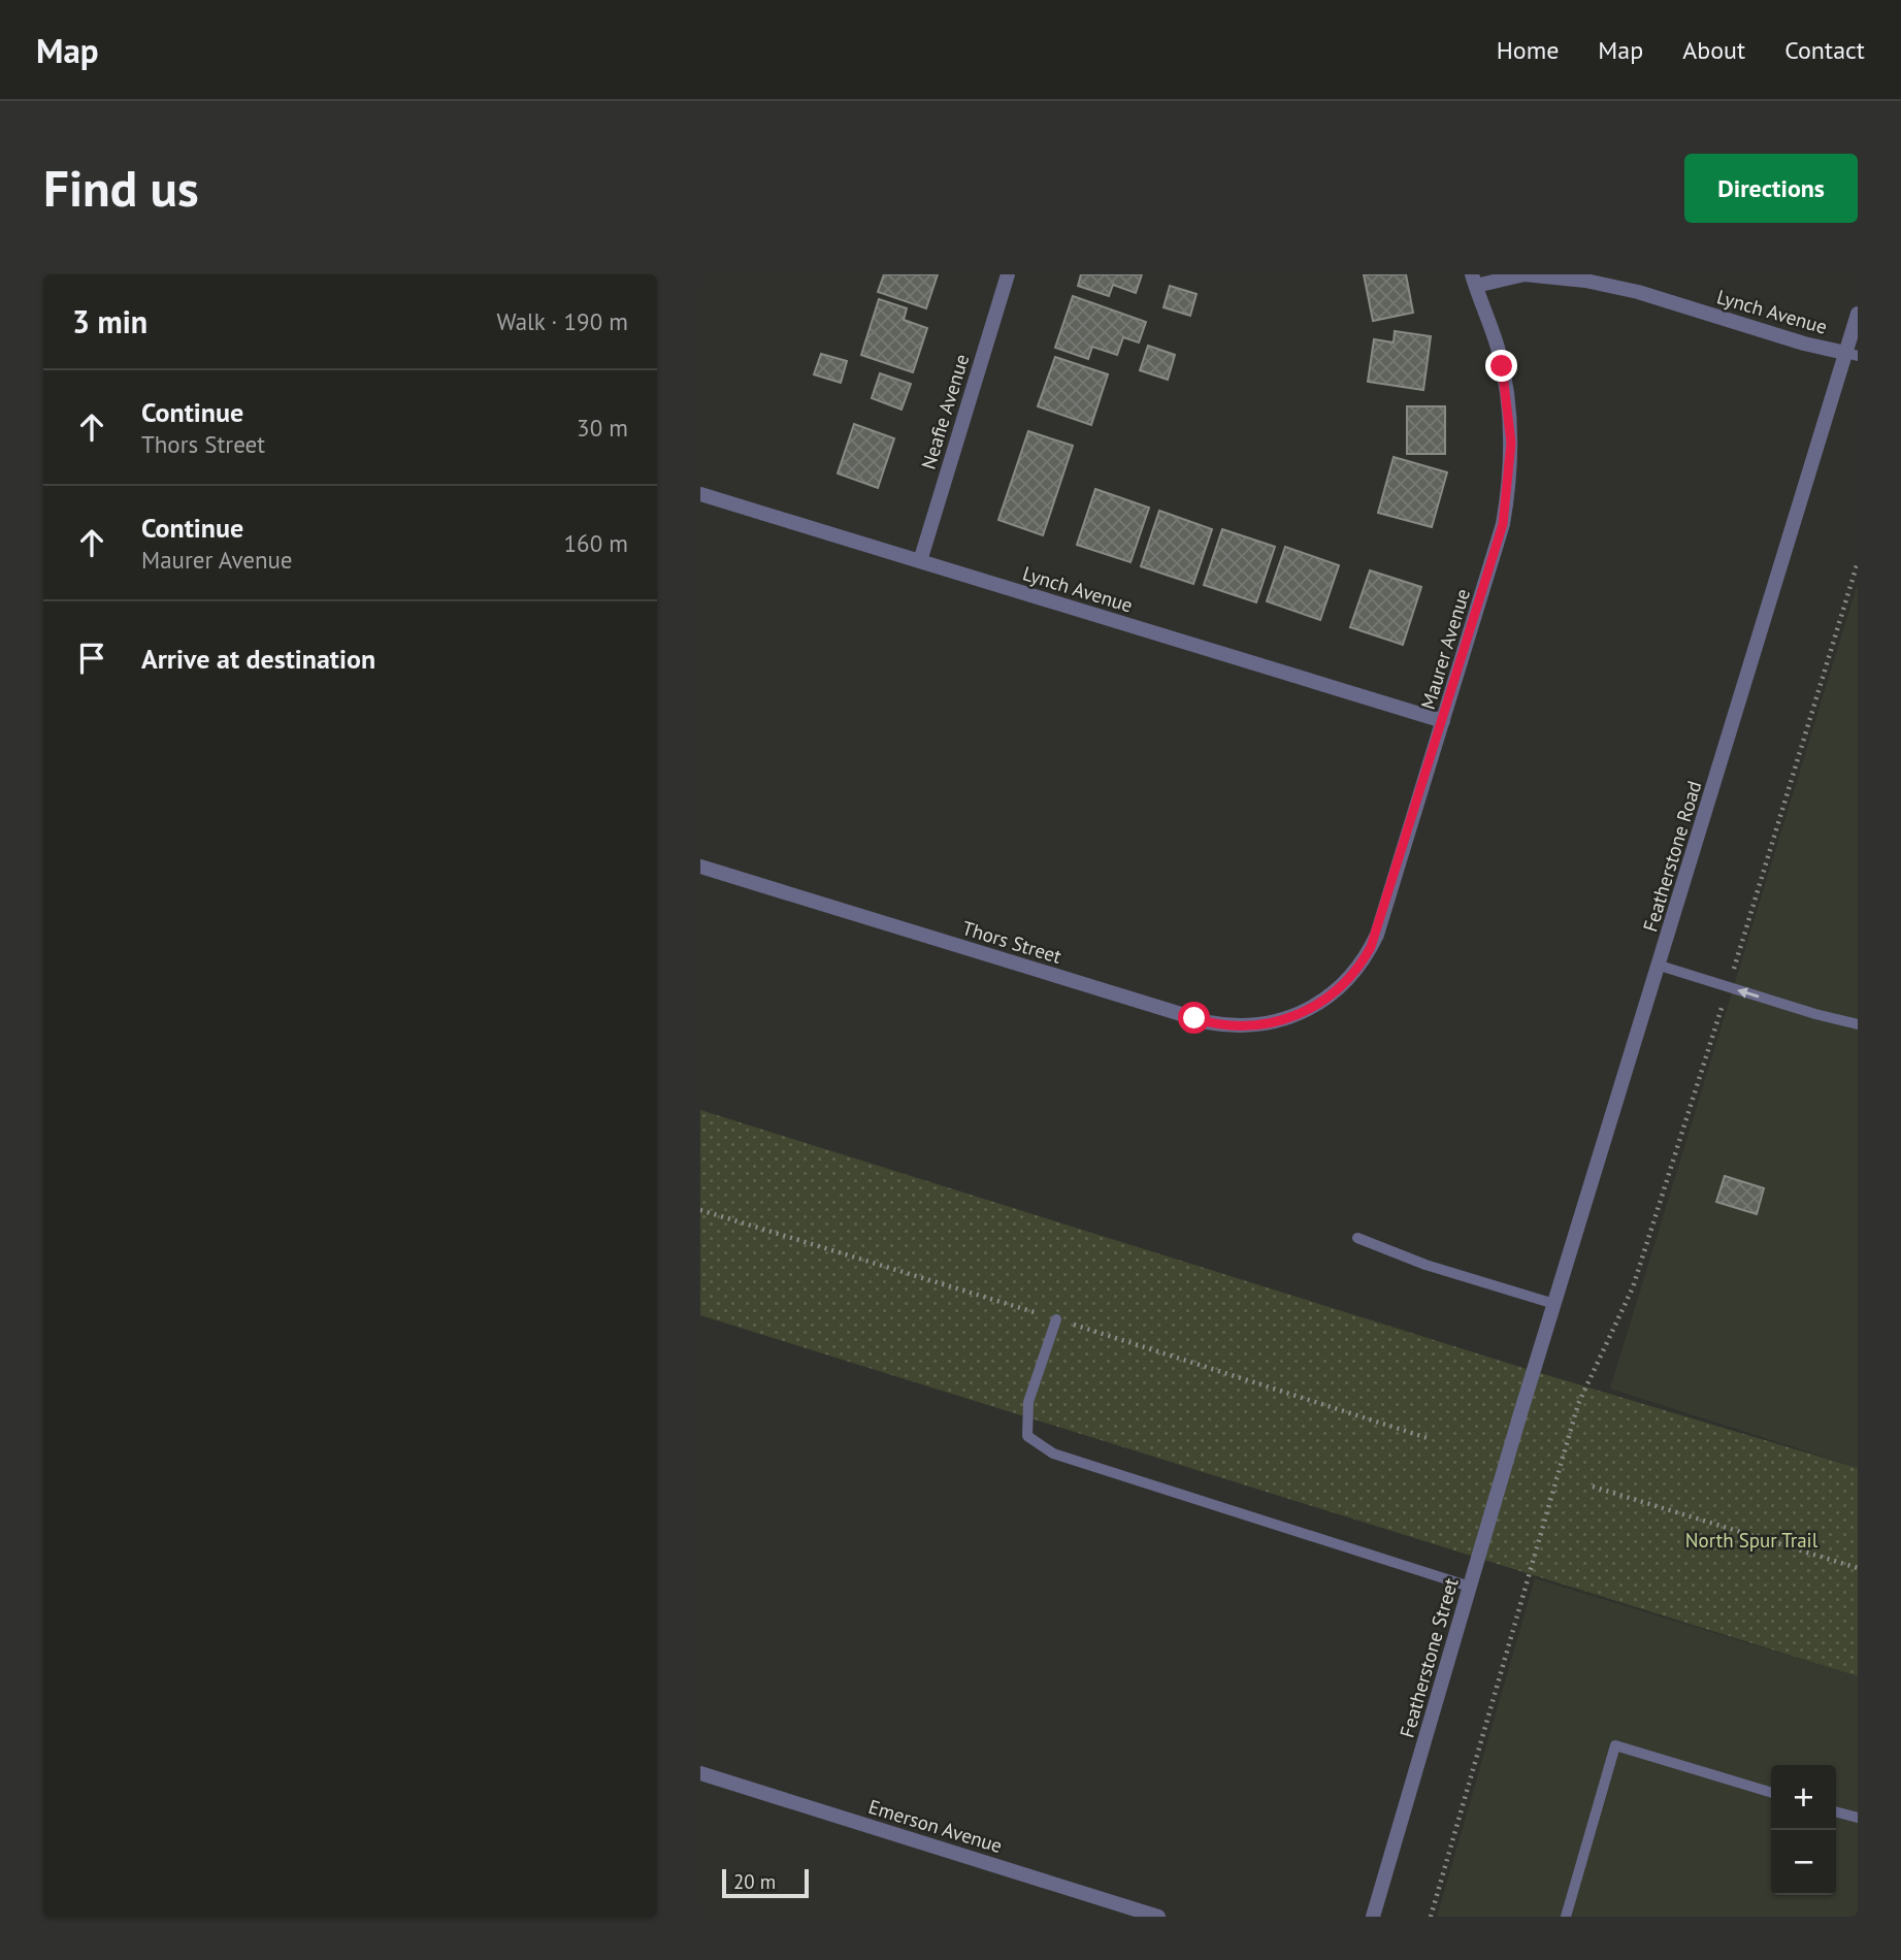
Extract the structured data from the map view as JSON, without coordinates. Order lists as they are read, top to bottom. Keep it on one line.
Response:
{"streets":{"street":["Lynch Avenue","Neafie Avenue","Maurer Avenue","Featherstone Road","Thors Street","Featherstone Street","Emerson Avenue"]},"crossings":[["Lynch Avenue","Neafie Avenue"],["Lynch Avenue","Maurer Avenue"],["Lynch Avenue","Featherstone Road"],["Maurer Avenue","Thors Street"],["Featherstone Road","Featherstone Street"]],"parks":["North Spur Trail"],"scale_bar":"20 m","page":{"header":"Map","nav":["Home","Map","About","Contact"],"buttons":"Directions","title":"Find us","heading":["3 min","Walk · 190 m"],"list":[["Continue","Thors Street","30 m"],["Continue","Maurer Avenue","160 m"],"Arrive at destination"],"map_buttons":["+","−"],"scale":"20 m"}}
